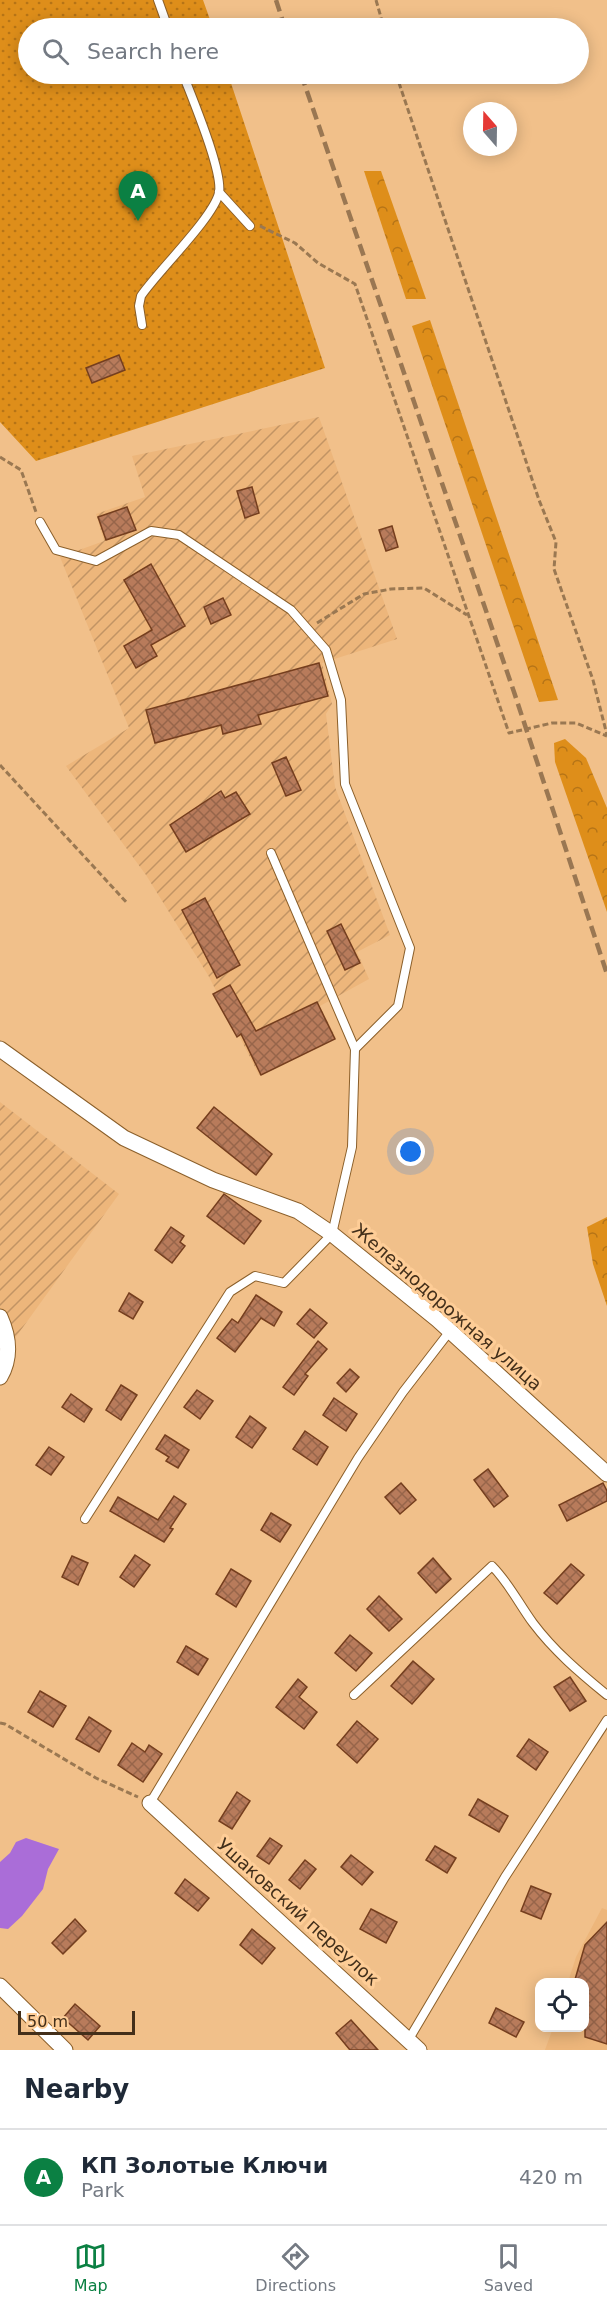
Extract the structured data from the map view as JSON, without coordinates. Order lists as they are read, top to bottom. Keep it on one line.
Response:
{"streets":{"street":["Железнодорожная улица","Ушаковский переулок"]},"scale_bar":"50 m","north":"top","page":{"search":"Search here","pins":"A","scale":"50 m","heading":"Nearby","list":[{"mark":"A","name":"КП Золотые Ключи","note":"Park","value":"420 m"}],"nav":["Map","Directions","Saved"]}}
